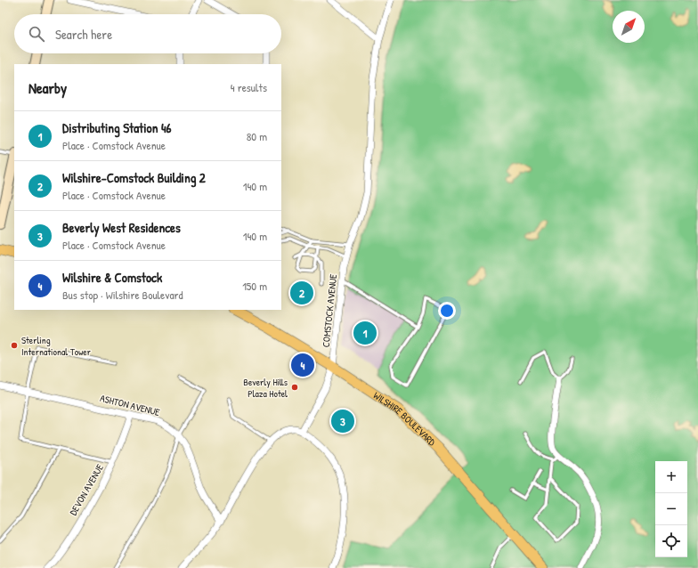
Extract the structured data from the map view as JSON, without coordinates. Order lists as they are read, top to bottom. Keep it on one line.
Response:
{"streets":{"main road":["WILSHIRE BOULEVARD"],"street":["COMSTOCK AVENUE","ASHTON AVENUE","DEVON AVENUE"]},"crossings":[["COMSTOCK AVENUE","WILSHIRE BOULEVARD"],["ASHTON AVENUE","DEVON AVENUE"]],"places":["Sterling International Tower","Beverly Hills Plaza Hotel"],"north":"top right","page":{"search":"Search here","heading":["Nearby","4 results"],"list":[{"mark":"1","name":"Distributing Station 46","note":"Place · Comstock Avenue","value":"80 m"},{"mark":"2","name":"Wilshire-Comstock Building 2","note":"Place · Comstock Avenue","value":"140 m"},{"mark":"3","name":"Beverly West Residences","note":"Place · Comstock Avenue","value":"140 m"},{"mark":"4","name":"Wilshire & Comstock","note":"Bus stop · Wilshire Boulevard","value":"150 m"}],"pins":["2","1","4","3"],"map_buttons":["+","−"]}}
